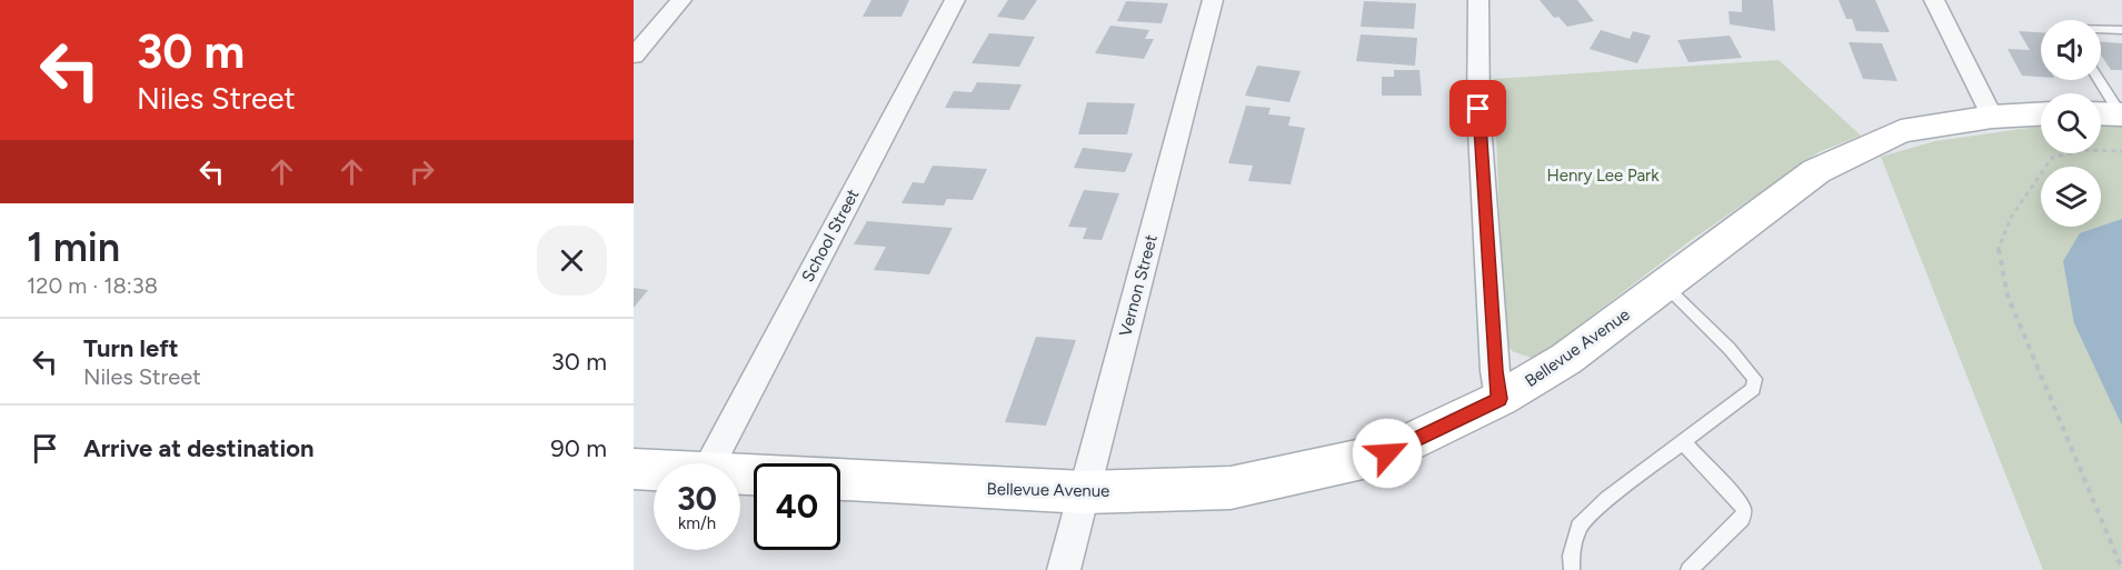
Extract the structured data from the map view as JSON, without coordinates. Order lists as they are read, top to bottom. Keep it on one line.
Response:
{"streets":{"street":["School Street","Vernon Street","Bellevue Avenue"]},"crossings":[["Vernon Street","Bellevue Avenue"]],"parks":["Henry Lee Park"],"page":{"turn":["30 m","Niles Street"],"heading":["1 min","120 m · 18:38"],"list":[{"name":"Turn left","note":"Niles Street","value":"30 m"},{"name":"Arrive at destination","value":"90 m"}],"speed":"30 km/h","limit":"40"}}
